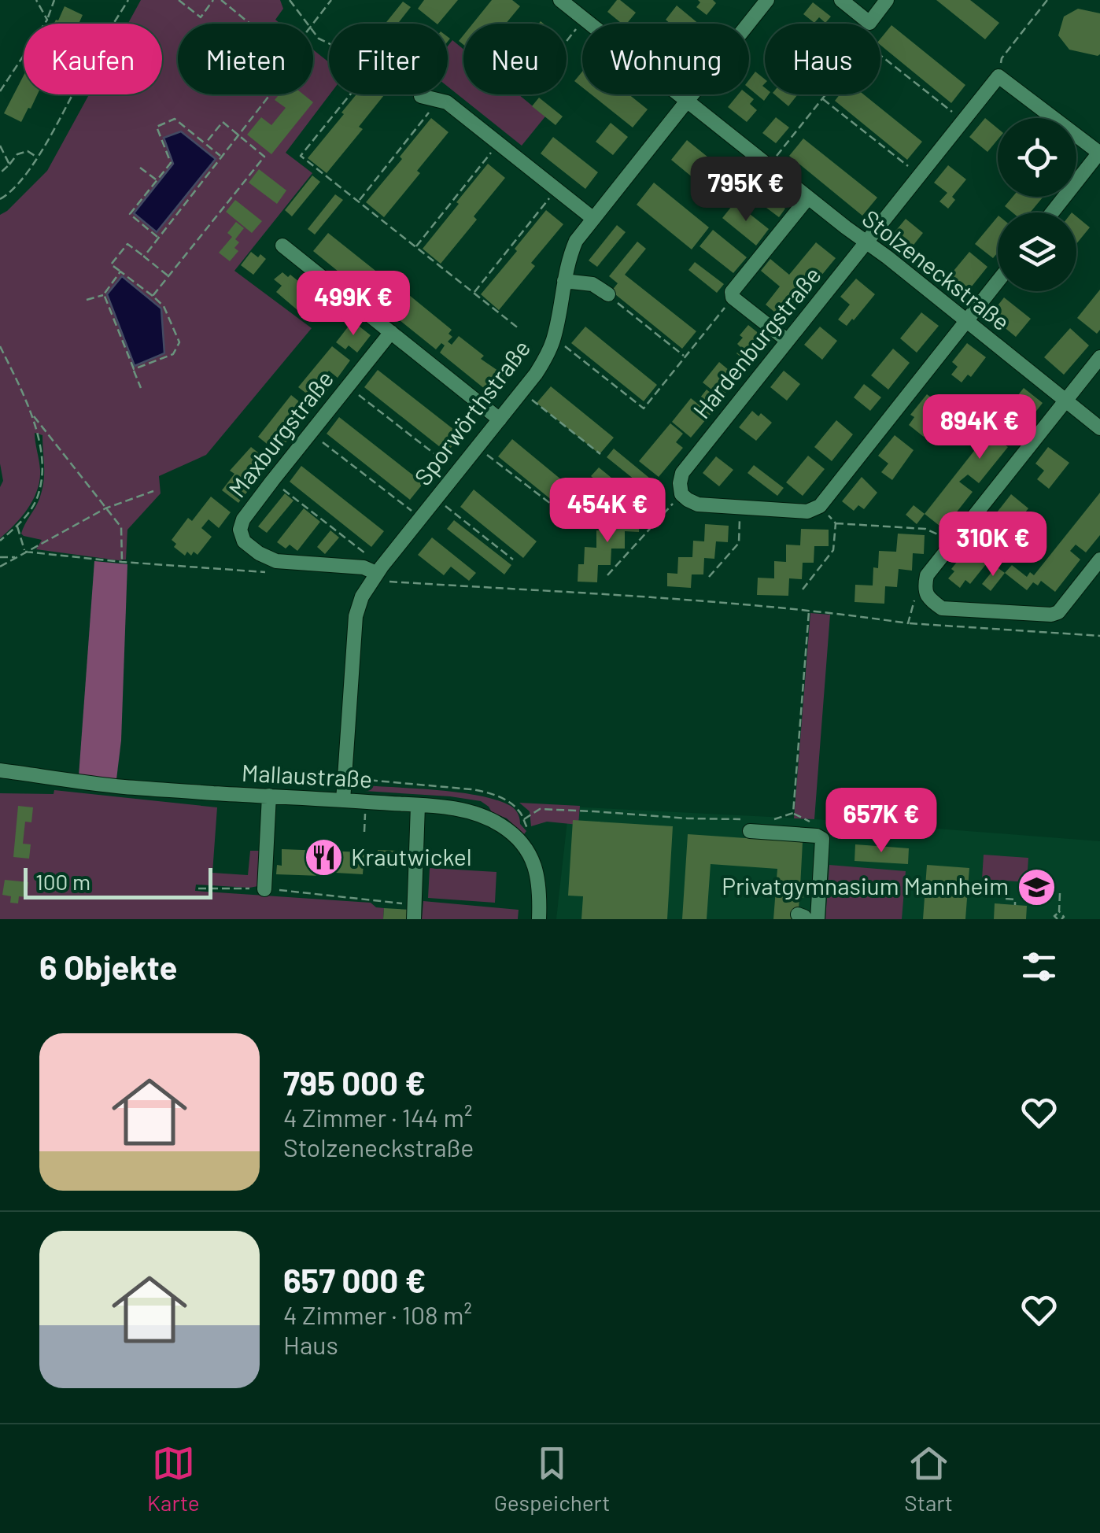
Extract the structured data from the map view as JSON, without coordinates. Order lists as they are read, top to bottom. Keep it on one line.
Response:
{"streets":{"street":["Stolzeneckstraße","Hardenburgstraße","Sporwörthstraße","Maxburgstraße","Mallaustraße"]},"crossings":[["Stolzeneckstraße","Hardenburgstraße"],["Stolzeneckstraße","Sporwörthstraße"],["Sporwörthstraße","Maxburgstraße"],["Sporwörthstraße","Mallaustraße"]],"places":{"restaurant":["Krautwickel"],"school or university":["Privatgymnasium Mannheim"]},"scale_bar":"100 m","page":{"chip":["Kaufen","Mieten","Filter","Neu","Wohnung","Haus"],"price":["795K €","499K €","894K €","454K €","310K €","657K €"],"scale":"100 m","heading":"6 Objekte","list":[{"name":"795 000 €","note":"4 Zimmer · 144 m² · Stolzeneckstraße"},{"name":"657 000 €","note":"4 Zimmer · 108 m² · Haus"}],"tabs":["Karte","Gespeichert","Start"]}}
